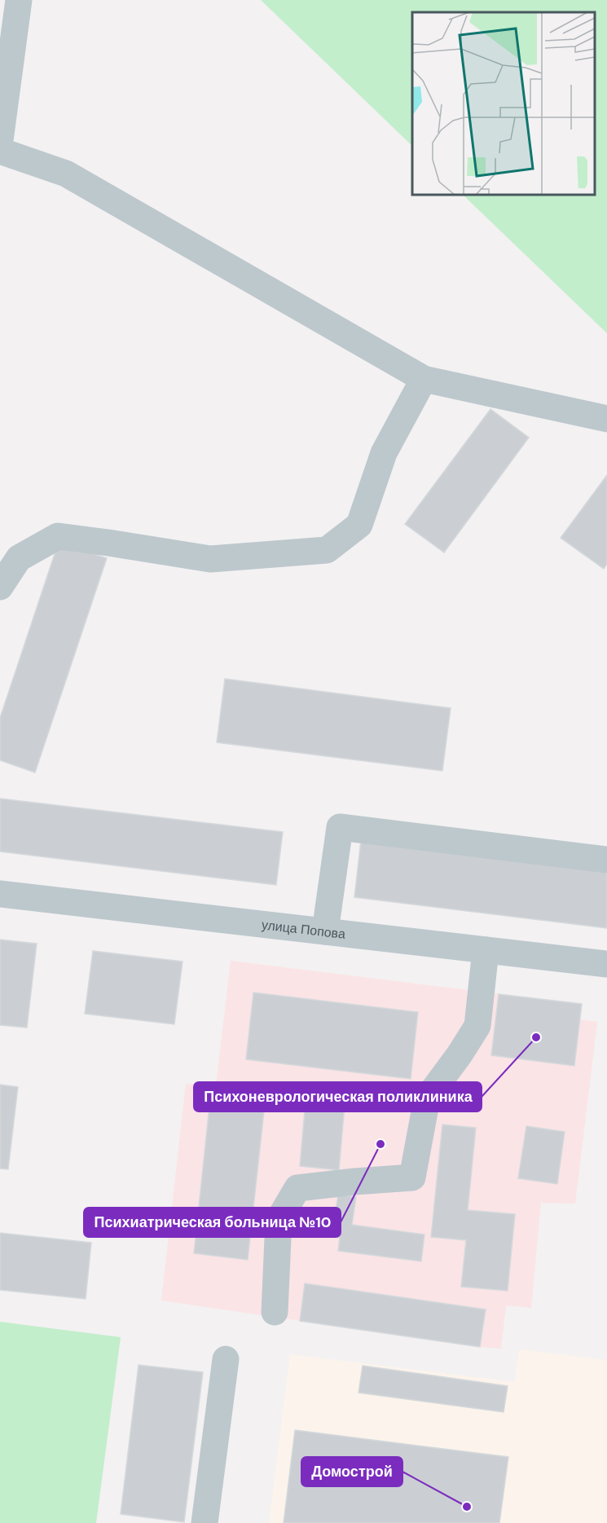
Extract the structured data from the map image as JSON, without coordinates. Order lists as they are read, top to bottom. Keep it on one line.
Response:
{"streets":{"street":["улица Попова"]},"places":["Психоневрологическая поликлиника","Психиатрическая больница №10","Домострой"]}
